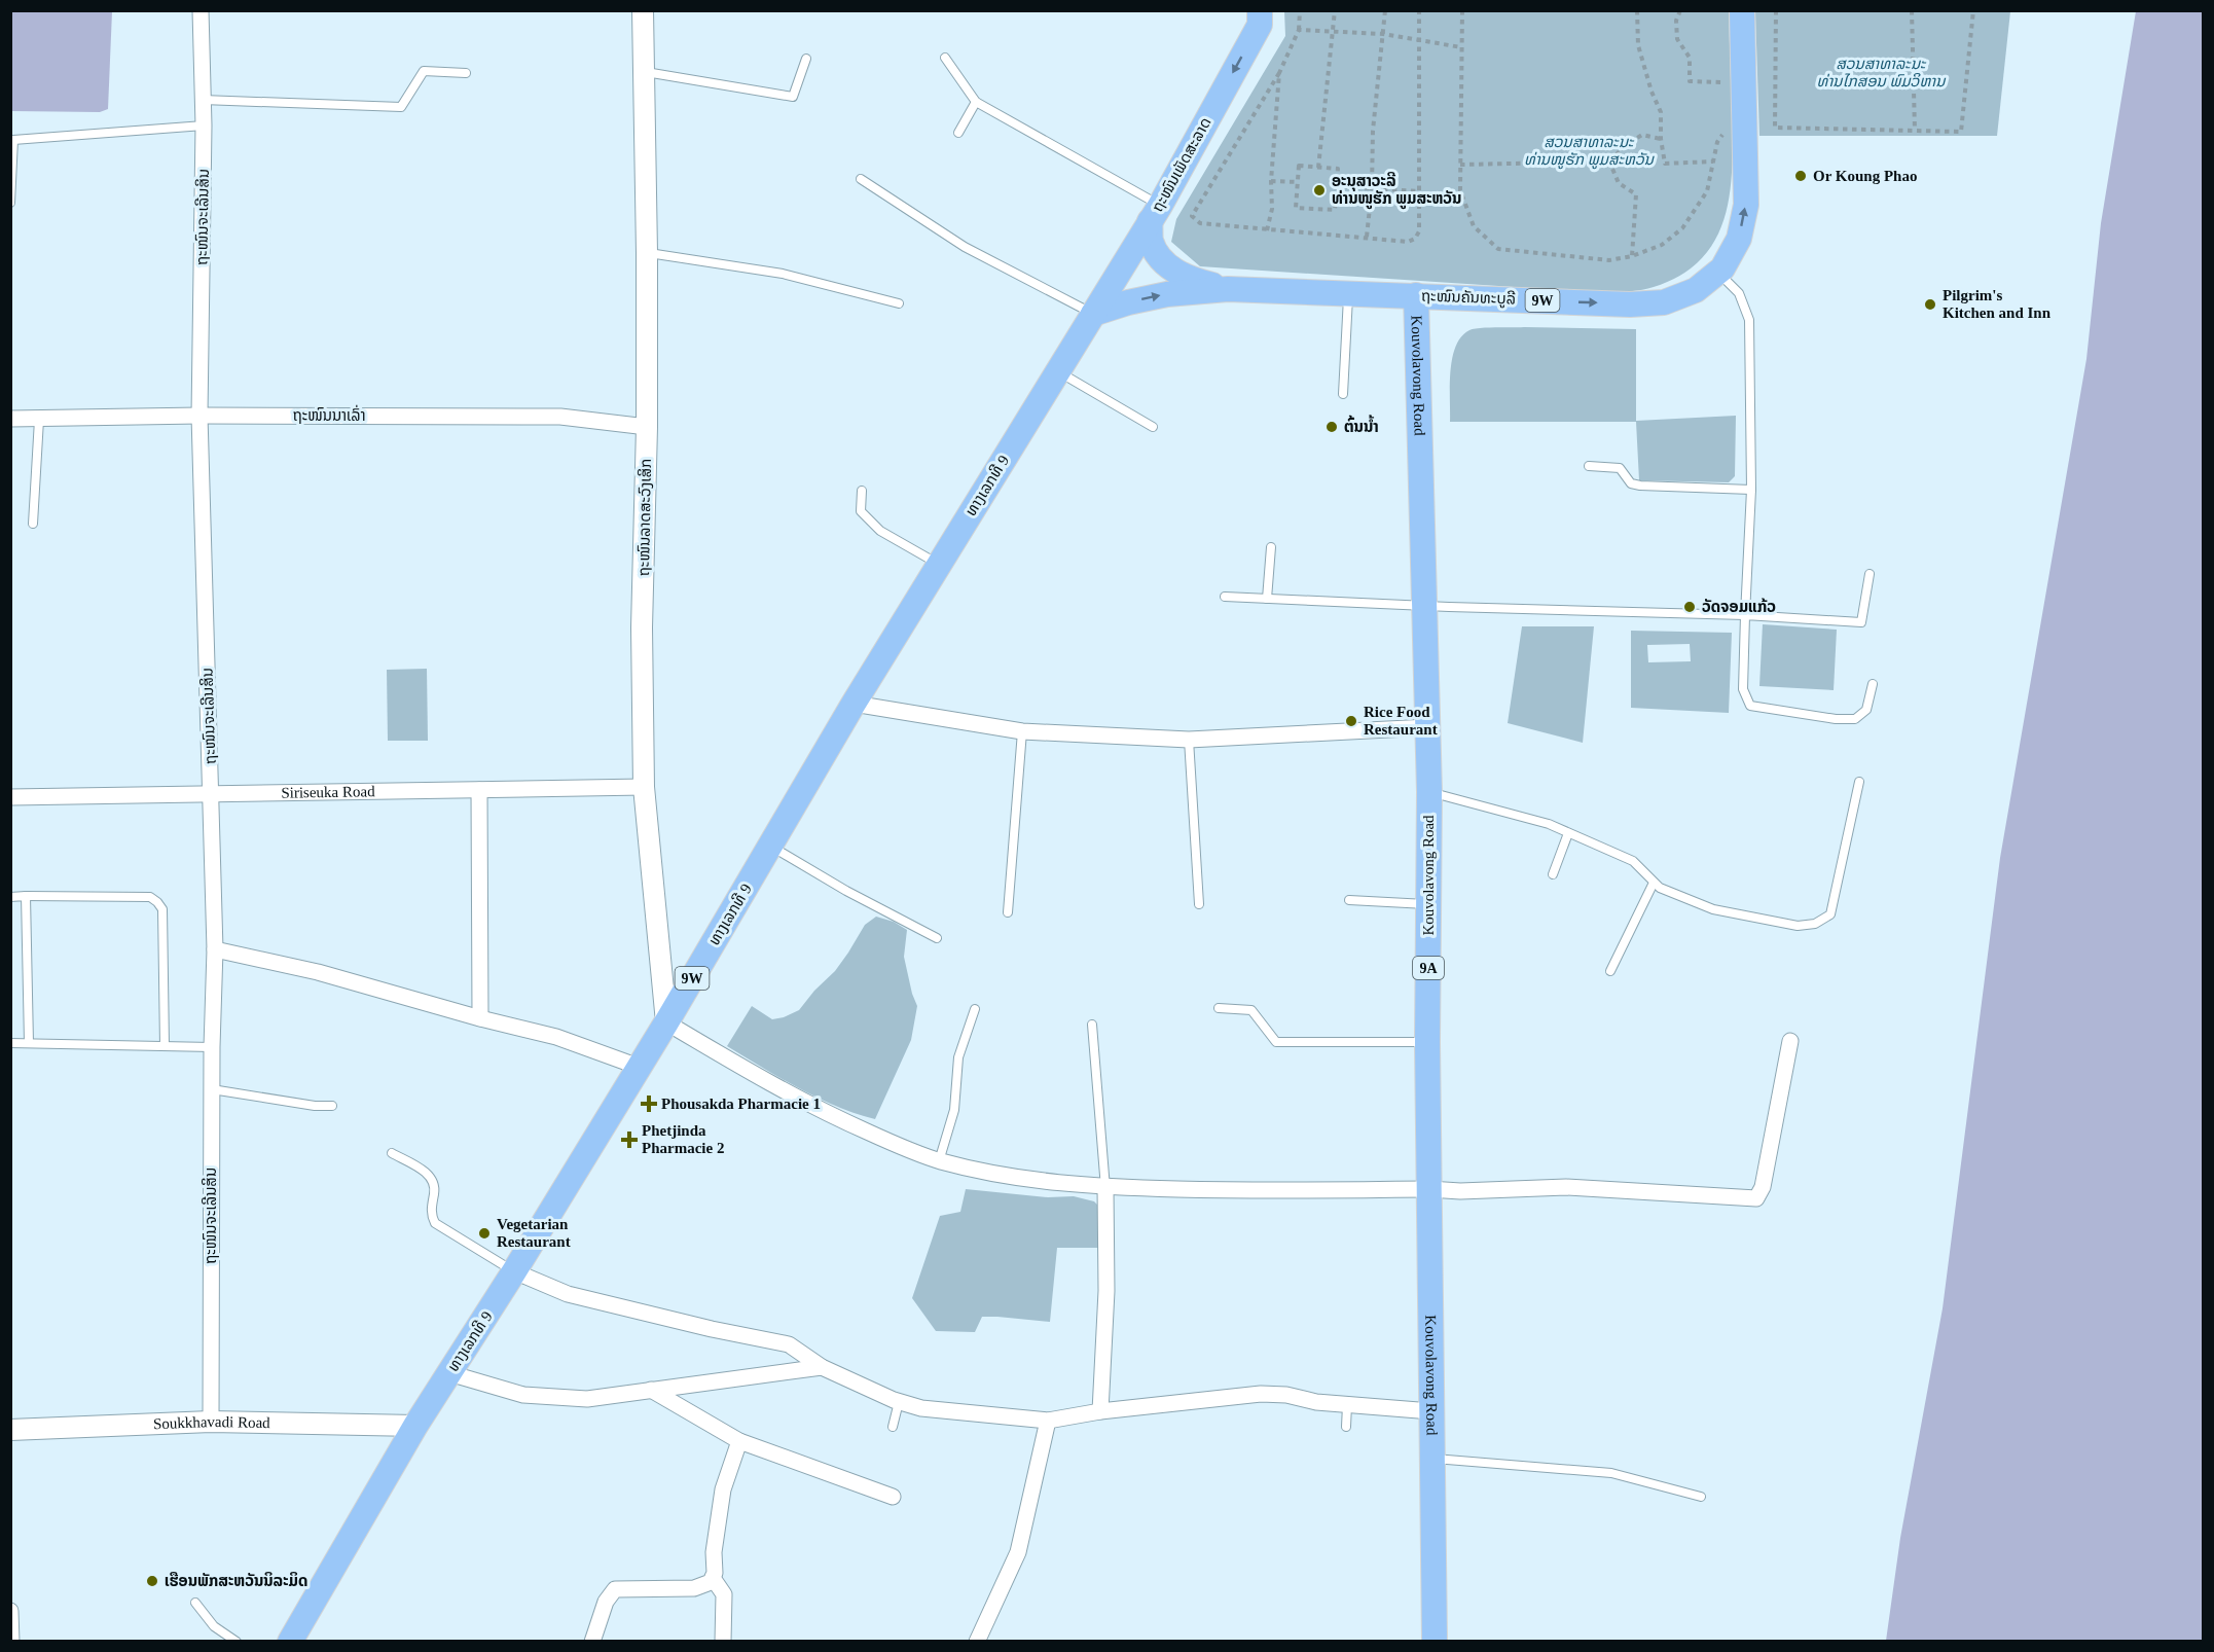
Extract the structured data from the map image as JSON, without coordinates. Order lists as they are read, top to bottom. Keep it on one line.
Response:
{"streets":{"main road":["ຖະໜົນເພັດສະລາດ","ຖະໜົນຄັນທະບູລີ","9W","Kouvolavong Road","ທາງເລກທີ 9","9A"],"street":["ຖະໜົນຈະເລີນສິນ","ຖະໜົນນາເລົ່າ","ຖະໜົນລາດສະວົງເສິກ","Siriseuka Road","Soukkhavadi Road"]},"crossings":[["ຖະໜົນເພັດສະລາດ","ຖະໜົນຄັນທະບູລີ"],["ຖະໜົນເພັດສະລາດ","9W"],["ຖະໜົນເພັດສະລາດ","ທາງເລກທີ 9"],["ຖະໜົນຈະເລີນສິນ","ຖະໜົນນາເລົ່າ"],["ຖະໜົນຈະເລີນສິນ","Siriseuka Road"],["ຖະໜົນຈະເລີນສິນ","Soukkhavadi Road"],["ຖະໜົນຄັນທະບູລີ","9W"],["ຖະໜົນຄັນທະບູລີ","Kouvolavong Road"],["ຖະໜົນຄັນທະບູລີ","ທາງເລກທີ 9"],["ຖະໜົນນາເລົ່າ","ຖະໜົນລາດສະວົງເສິກ"],["ທາງເລກທີ 9","ຖະໜົນລາດສະວົງເສິກ"],["ທາງເລກທີ 9","Soukkhavadi Road"],["ຖະໜົນລາດສະວົງເສິກ","Siriseuka Road"]],"one_way":["ຖະໜົນເພັດສະລາດ","ຖະໜົນຄັນທະບູລີ"],"parks":["ສວນສາທາລະນະ ທ່ານໄກສອນ ພົມວິຫານ","ສວນສາທາລະນະ ທ່ານໜູຮັກ ພູມສະຫວັນ"],"places":{"other":["Or Koung Phao","ອະນຸສາວະລີ ທ່ານໜູຮັກ ພູມສະຫວັນ","Pilgrim's Kitchen and Inn","ຕົ້ນນໍ້າ","ວັດຈອມແກ້ວ","Rice Food Restaurant","Vegetarian Restaurant","ເຮືອນພັກສະຫວັນນິລະມິດ"],"health":["Phousakda Pharmacie 1","Phetjinda Pharmacie 2"]}}
